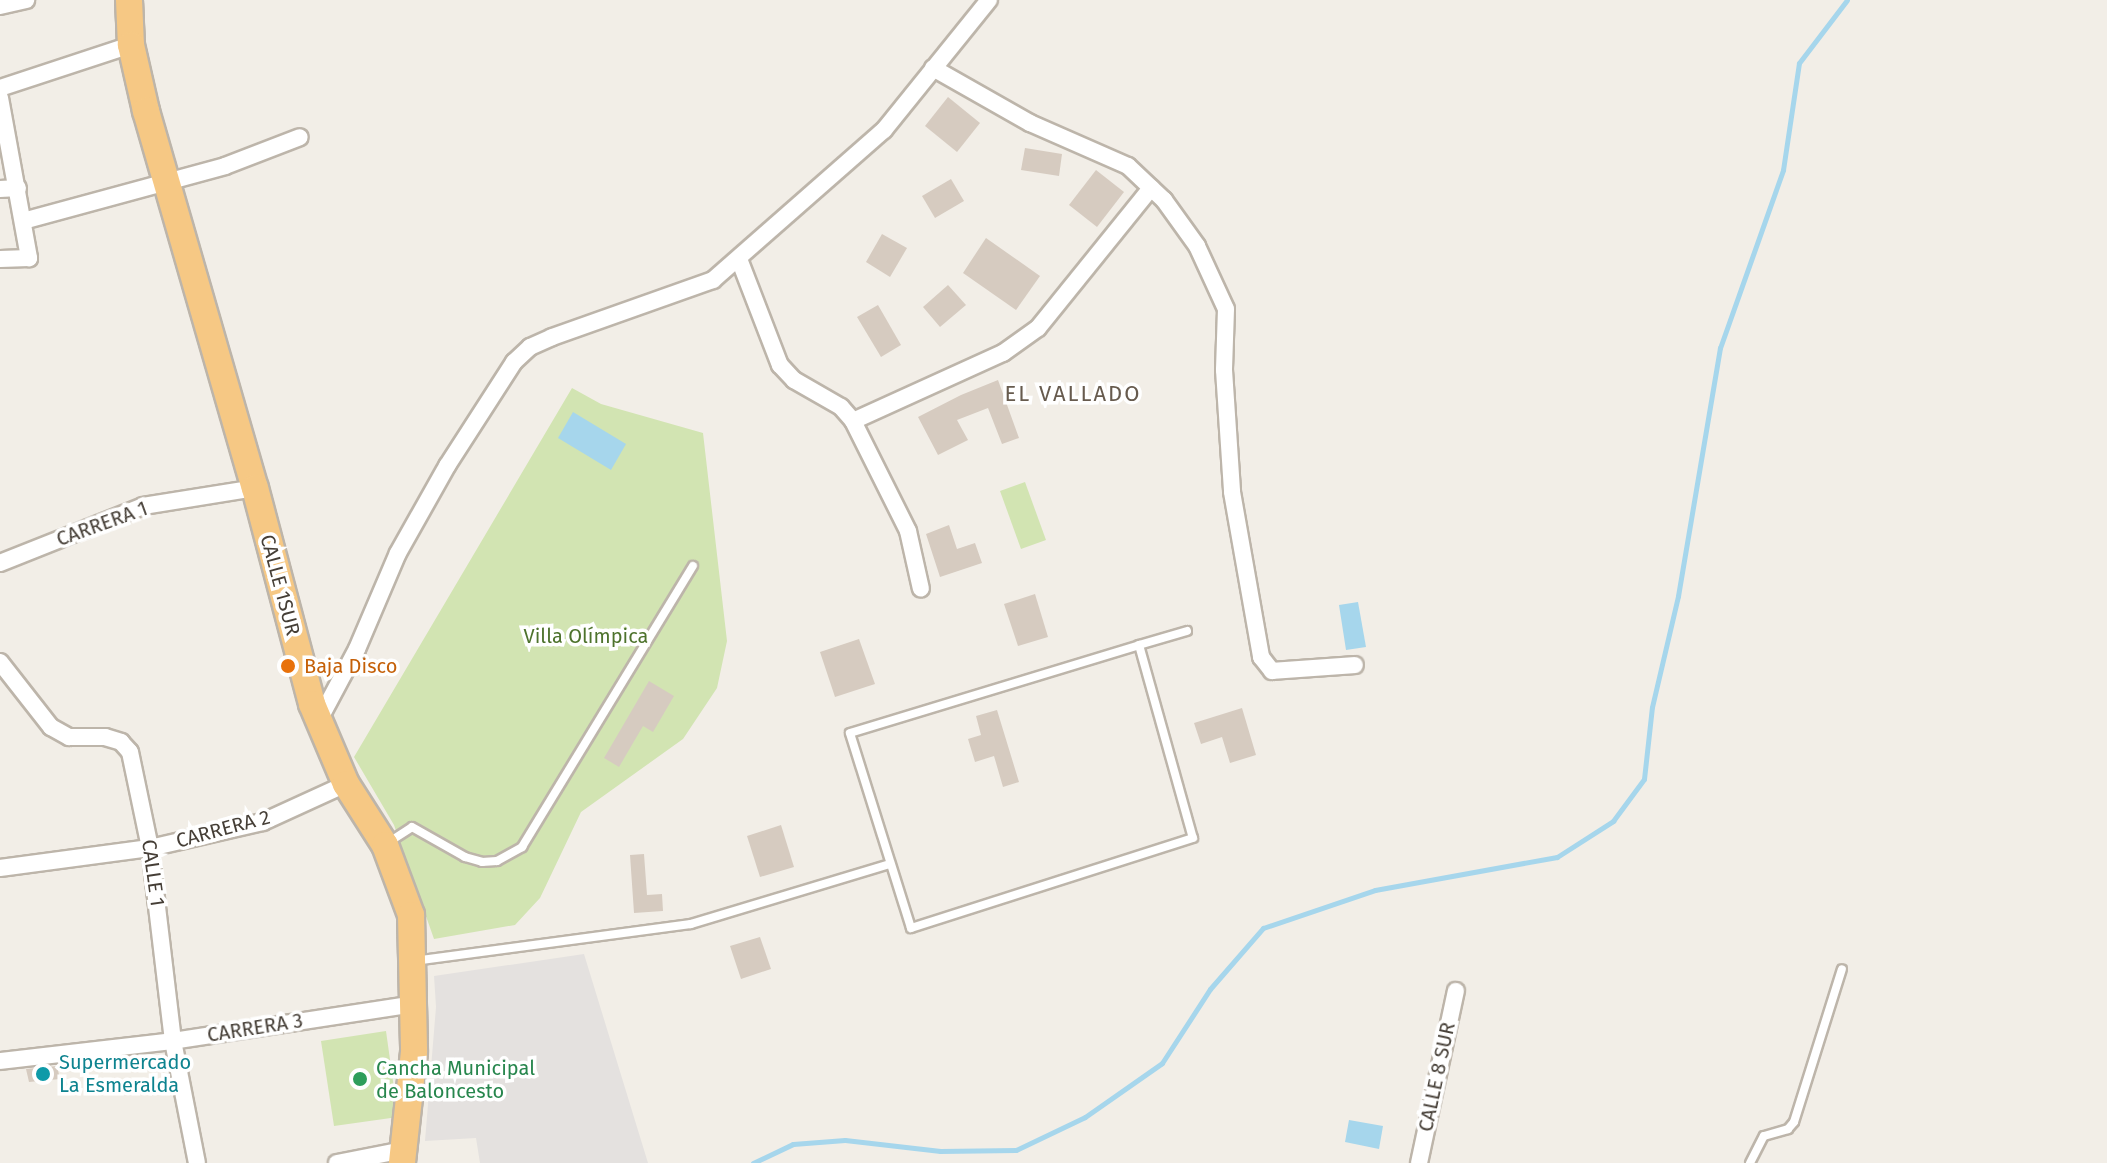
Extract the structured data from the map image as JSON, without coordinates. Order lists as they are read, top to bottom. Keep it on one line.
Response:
{"streets":{"highway":["CALLE 1SUR"],"street":["CARRERA 1","CARRERA 2","CALLE 1","CARRERA 3","CALLE 8 SUR"]},"crossings":[["CARRERA 1","CALLE 1SUR"],["CALLE 1SUR","CARRERA 2"],["CALLE 1SUR","CARRERA 3"],["CARRERA 2","CALLE 1"],["CALLE 1","CARRERA 3"]],"districts":["EL VALLADO"],"parks":["Villa Olímpica"],"places":["Baja Disco","Supermercado La Esmeralda","Cancha Municipal de Baloncesto"]}
